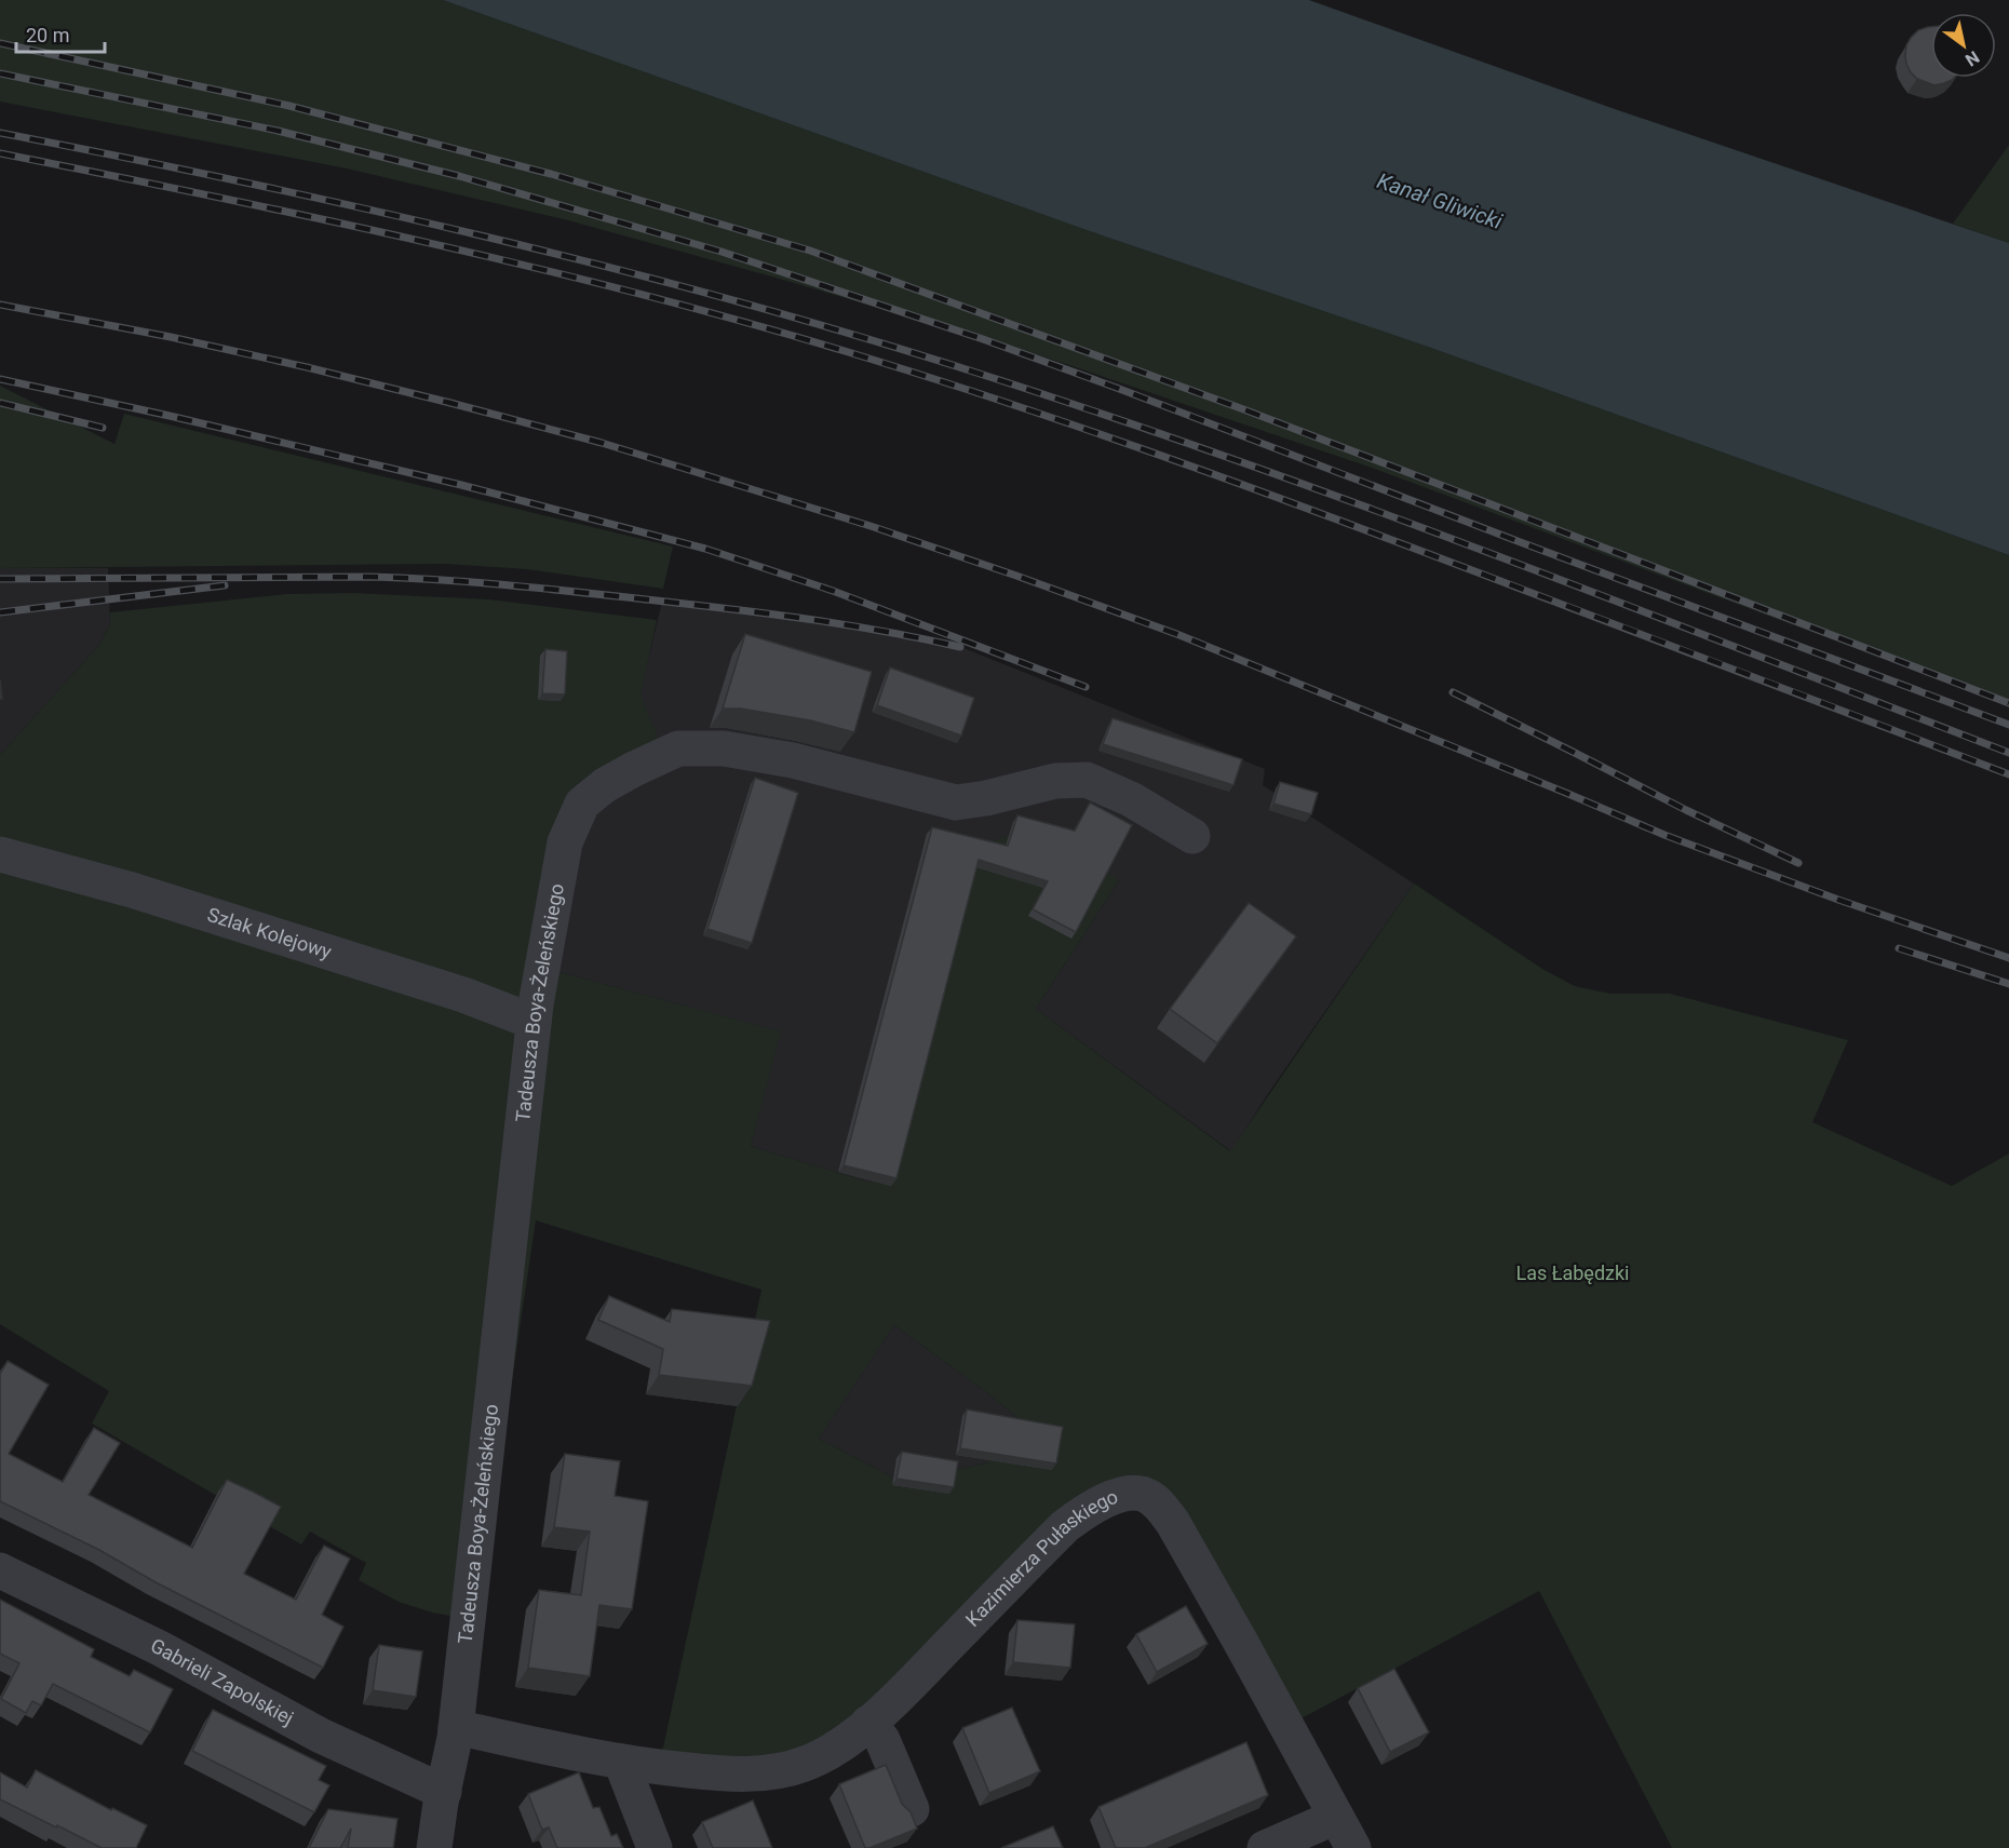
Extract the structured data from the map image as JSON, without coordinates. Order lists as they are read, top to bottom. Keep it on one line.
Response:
{"streets":{"street":["Szlak Kolejowy","Tadeusza Boya-Żeleńskiego","Kazimierza Pułaskiego","Gabrieli Zapolskiej"]},"crossings":[["Szlak Kolejowy","Tadeusza Boya-Żeleńskiego"],["Tadeusza Boya-Żeleńskiego","Kazimierza Pułaskiego"],["Tadeusza Boya-Żeleńskiego","Gabrieli Zapolskiej"]],"water":["Kanał Gliwicki"],"parks":["Las Łabędzki"],"scale_bar":"20 m","north":"bottom right"}
